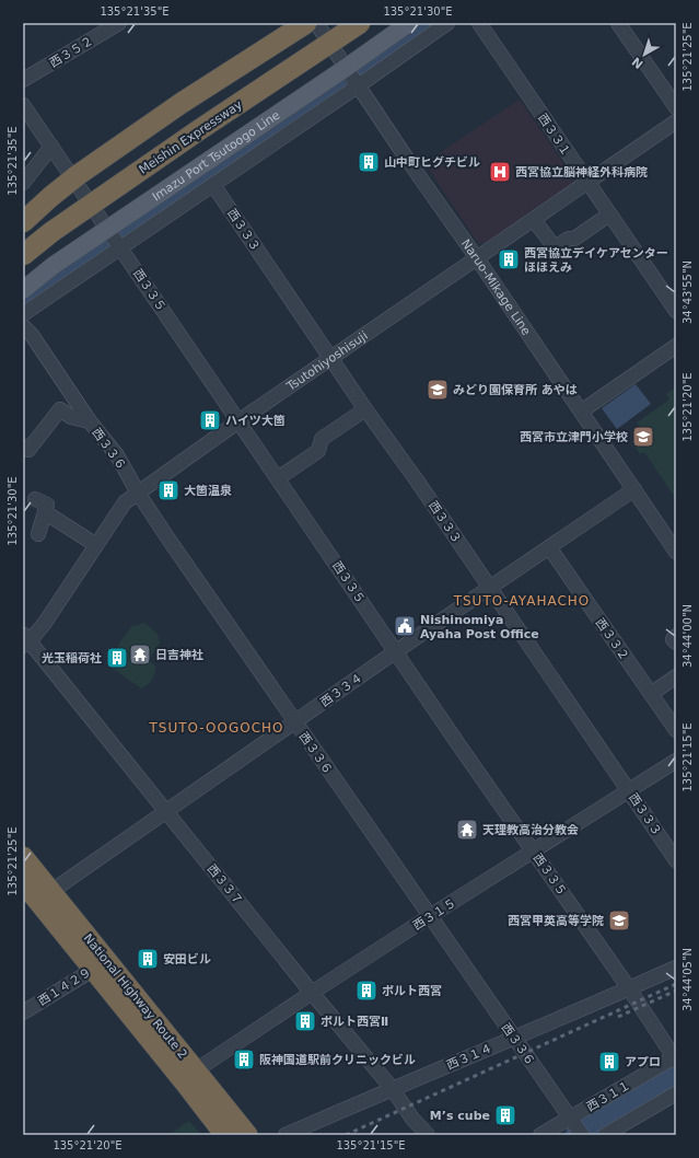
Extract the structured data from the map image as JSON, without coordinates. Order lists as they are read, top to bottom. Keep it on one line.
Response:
{"streets":{"highway":["Meishin Expressway","National Highway Route 2"],"main road":["Imazu Port Tsutoogo Line"],"street":["西３５２","西３３１","西３３３","Naruo-Mikage Line","西３３５","Tsutohiyoshisuji","西３３６","西３３２","西３３４","西３３７","西３１５","西１４２９","西３１４","西３１１"]},"crossings":[["西３３１","Tsutohiyoshisuji"],["Imazu Port Tsutoogo Line","Naruo-Mikage Line"],["Imazu Port Tsutoogo Line","西３３５"],["西３３３","Tsutohiyoshisuji"],["西３３３","西３３４"],["西３３３","西３１５"],["Naruo-Mikage Line","Tsutohiyoshisuji"],["Naruo-Mikage Line","西３３４"],["西３３５","Tsutohiyoshisuji"],["西３３５","西３３４"],["西３３５","西３１５"],["西３３５","西３１４"],["西３３５","西３１１"],["Tsutohiyoshisuji","西３３６"],["Tsutohiyoshisuji","西３３７"],["西３３６","西３３４"],["西３３６","西３１５"],["西３３６","西３１４"],["西３３６","西３１１"],["西３３２","西３３４"],["西３３４","西３３７"],["西３３４","National Highway Route 2"],["西３３７","西３１５"],["西３３７","西３１４"],["西３１５","National Highway Route 2"],["西１４２９","National Highway Route 2"]],"districts":["TSUTO-AYAHACHO","TSUTO-OOGOCHO"],"places":{"building":["山中町ヒグチビル","西宮協立デイケアセンター ほほえみ","ハイツ大箇","大箇温泉","光玉稲荷社","安田ビル","ポルト西宮","ポルト西宮Ⅱ","阪神国道駅前クリニックビル","アプロ","M’s cube"],"hospital":["西宮協立脳神経外科病院"],"school or university":["みどり園保育所 あやは","西宮市立津門小学校","西宮甲英高等学院"],"public building":["Nishinomiya Ayaha Post Office"],"temple":["日吉神社","天理教高治分教会"]},"north":"bottom left","coordinates":["135°21'35\"E","135°21'30\"E","135°21'25\"E","34°43'55\"N","135°21'20\"E","34°44'00\"N","135°21'15\"E","34°44'05\"N"]}
